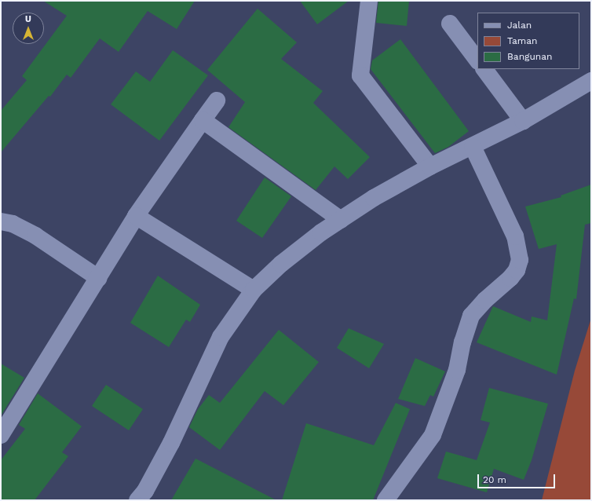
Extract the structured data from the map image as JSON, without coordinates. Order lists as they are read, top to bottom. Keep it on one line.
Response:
{"legend":["Jalan","Taman","Bangunan"],"scale_bar":"20 m","north":"top"}
